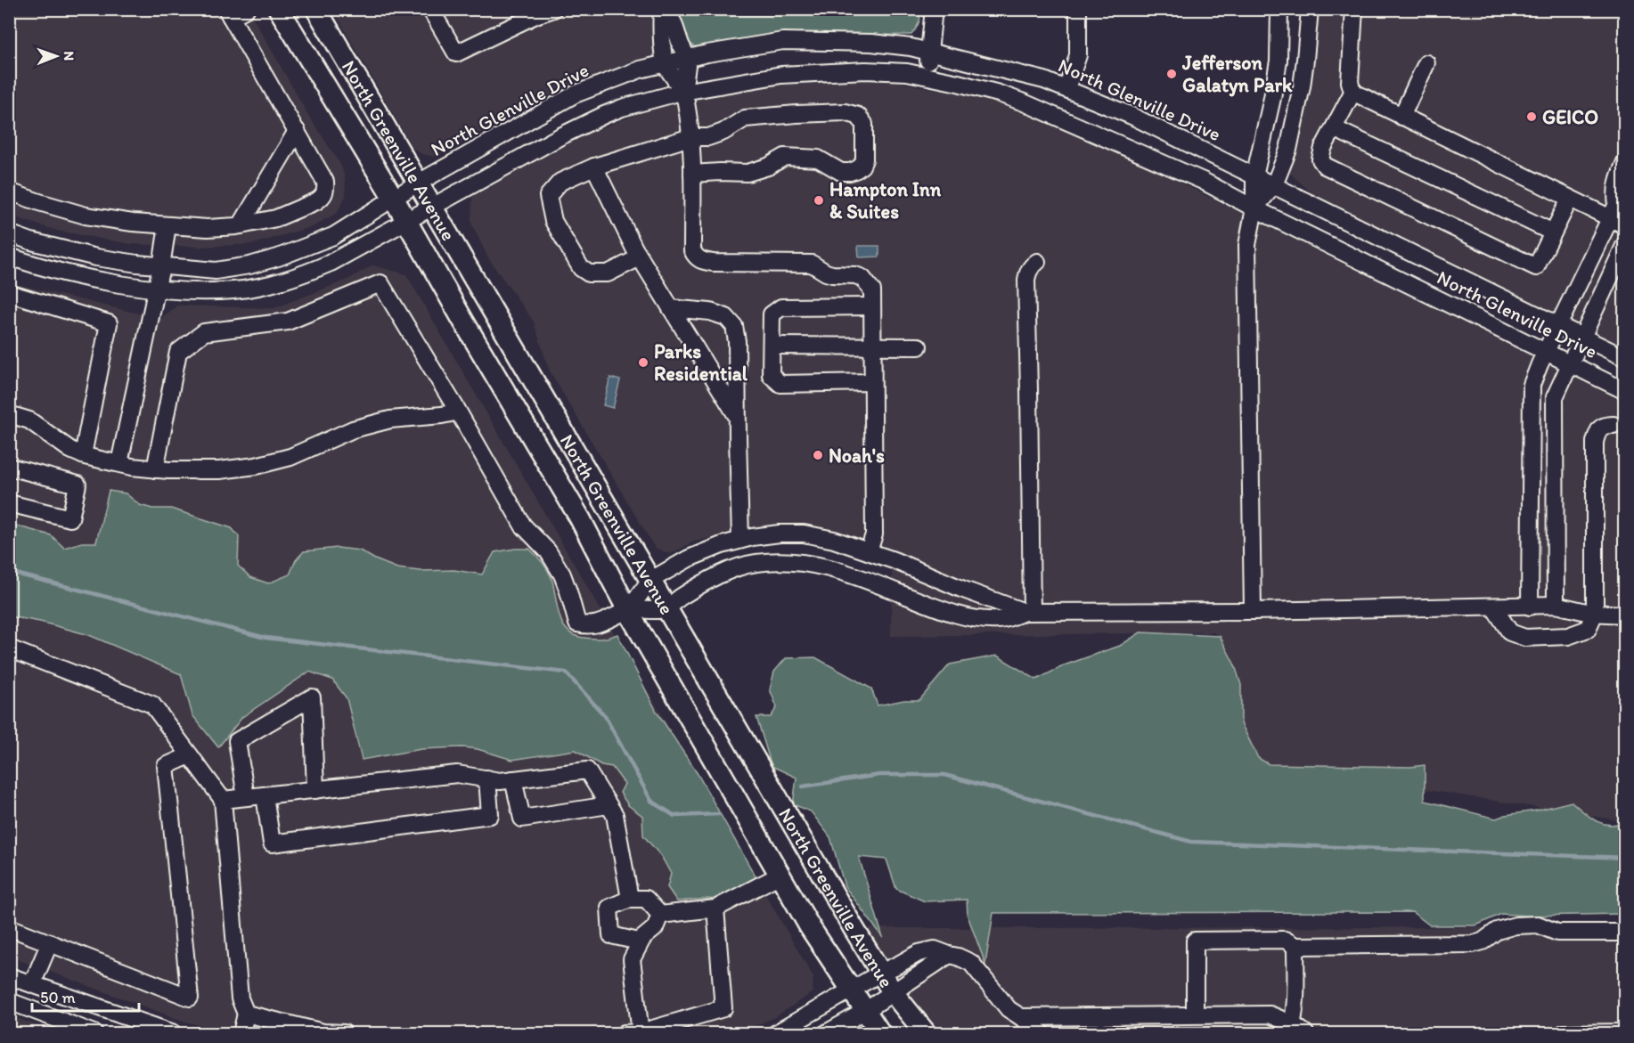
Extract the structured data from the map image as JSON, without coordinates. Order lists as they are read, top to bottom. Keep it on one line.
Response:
{"streets":{"main road":["North Greenville Avenue"],"street":["North Glenville Drive"]},"crossings":[["North Glenville Drive","North Greenville Avenue"]],"places":["Jefferson Galatyn Park","GEICO","Hampton Inn & Suites","Parks Residential","Noah's"],"scale_bar":"50 m","north":"right"}
